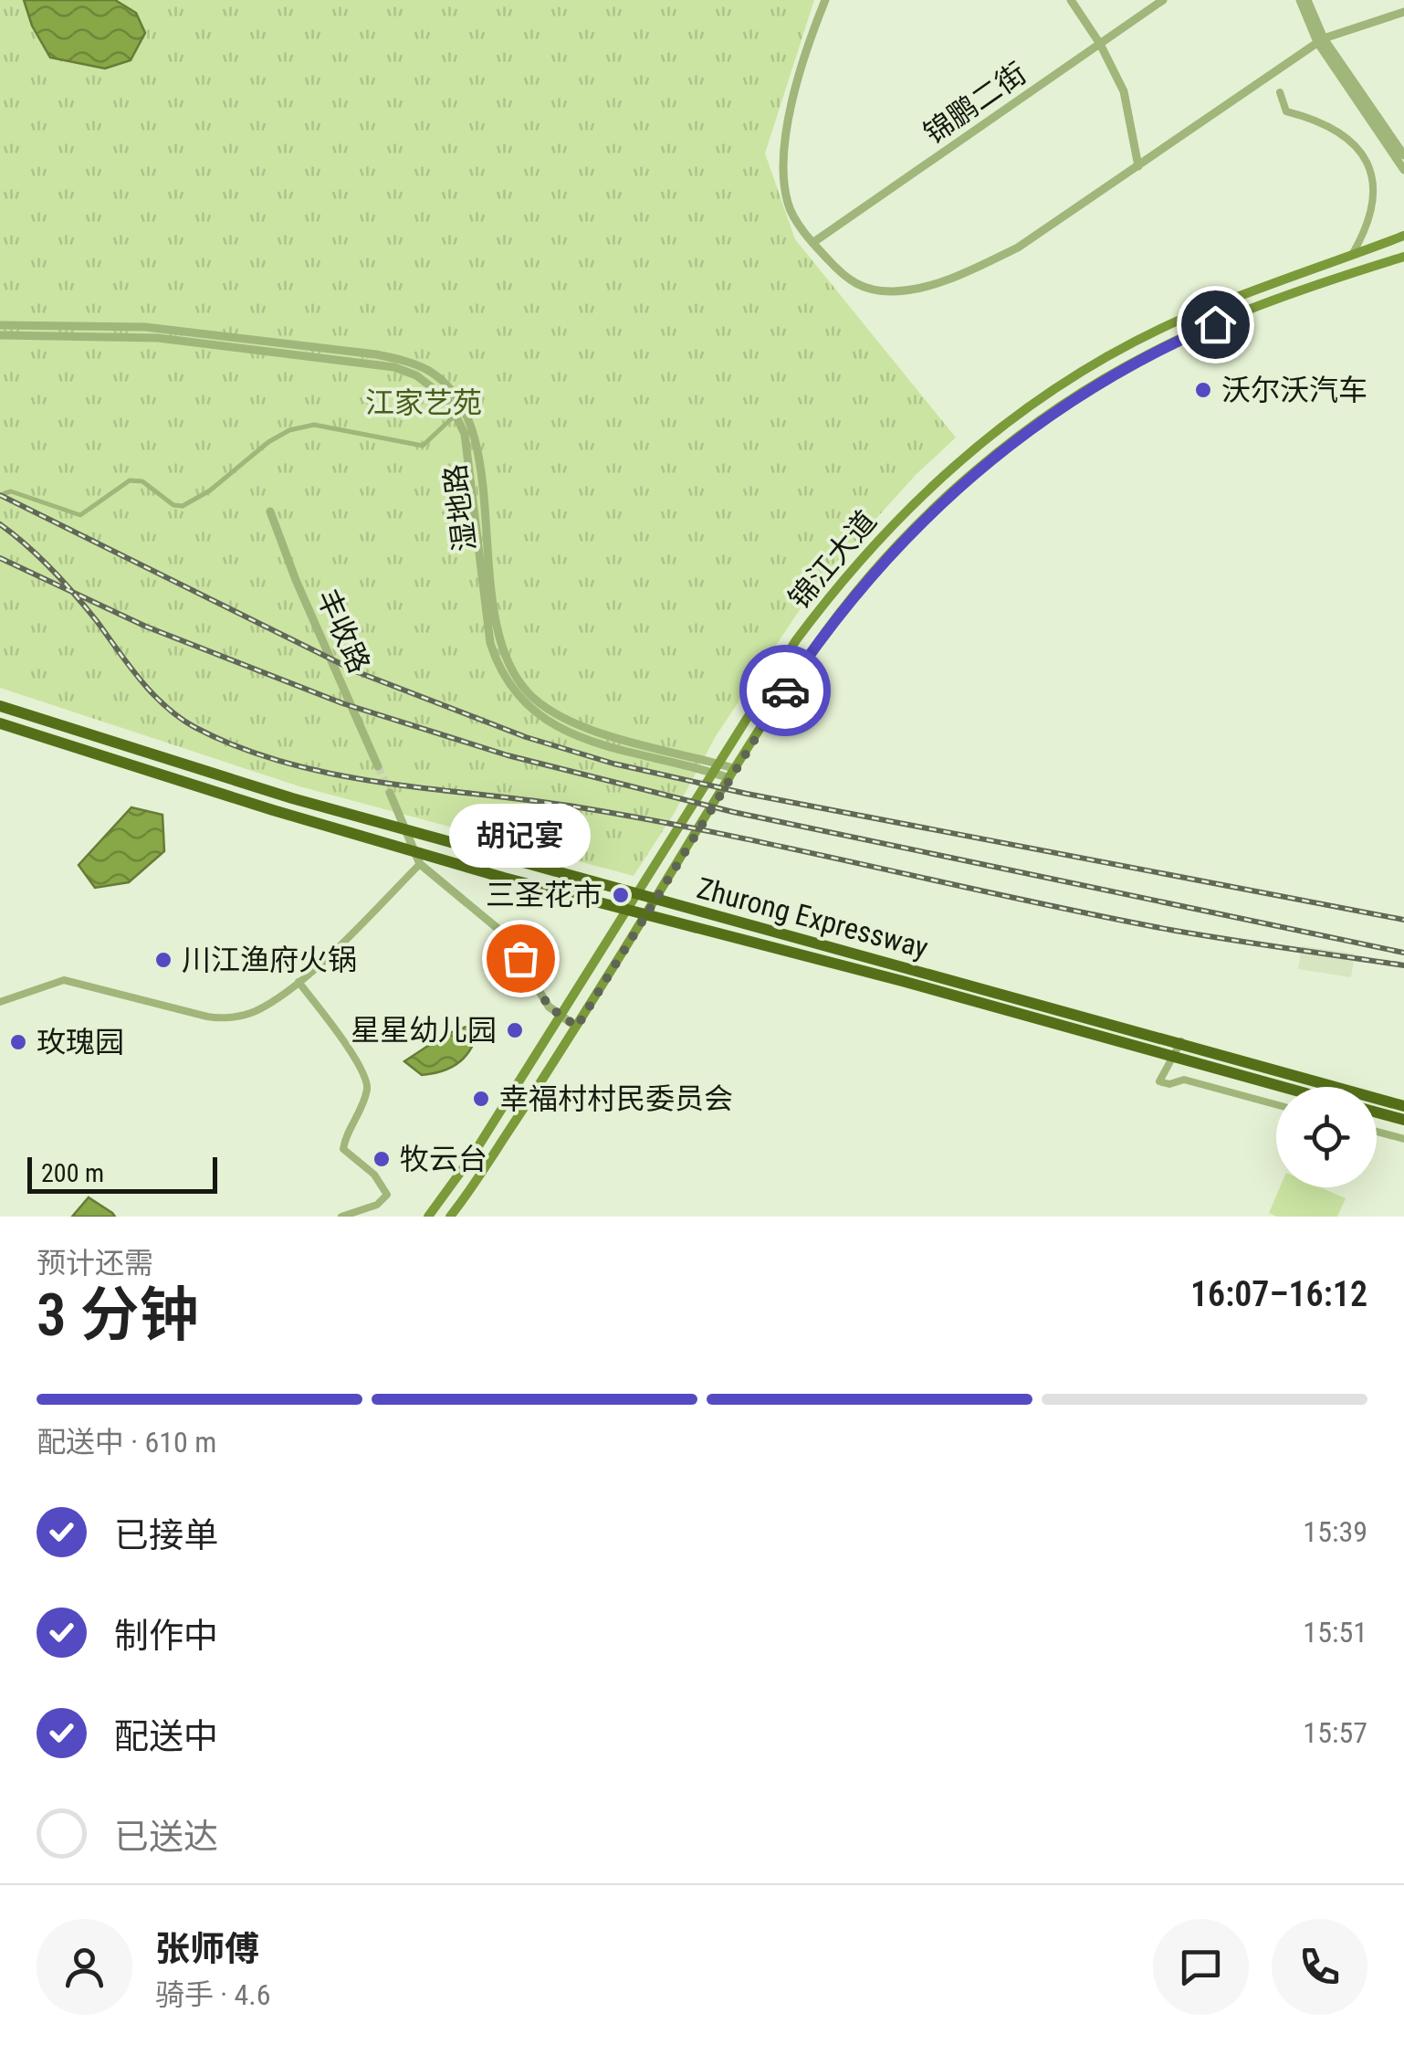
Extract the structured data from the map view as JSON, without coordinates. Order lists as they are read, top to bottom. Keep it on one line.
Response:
{"streets":{"highway":["Zhurong Expressway"],"main road":["锦江大道"],"street":["锦鹏二街","湿地路","丰收路"]},"crossings":[["湿地路","锦江大道"]],"parks":["江家艺苑"],"places":["沃尔沃汽车","三圣花市","胡记宴","川江渔府火锅","星星幼儿园","玫瑰园","幸福村村民委员会","牧云台"],"scale_bar":"200 m","page":{"bubble":"胡记宴","scale":"200 m","heading":["3 分钟","预计还需","16:07–16:12"],"panel":["张师傅","骑手 · 4.6"],"bar":"配送中 · 610 m","list":[["已接单","15:39"],["制作中","15:51"],["配送中","15:57"],"已送达"]}}
